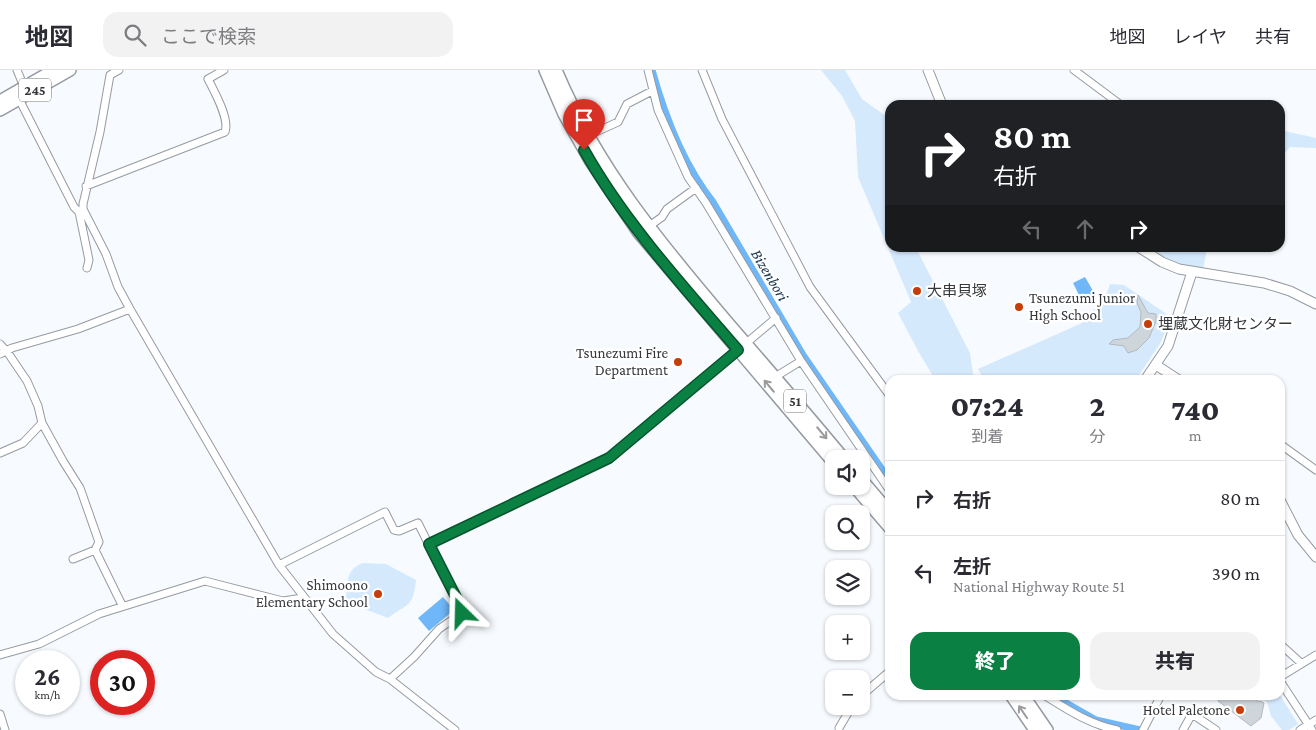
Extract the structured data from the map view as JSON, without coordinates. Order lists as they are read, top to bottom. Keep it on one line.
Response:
{"streets":{"highway":["245","51"]},"water":["Bizenbori"],"places":["大串貝塚","Tsunezumi Junior High School","埋蔵文化財センター","Tsunezumi Fire Department","Shimoono Elementary School","Hotel Paletone"],"page":{"header":"地図","search":"ここで検索","nav":["地図","レイヤ","共有"],"turn":["80 m","右折"],"eta":["07:24","到着","2","分","740","m"],"map_buttons":["+","−"],"list":[{"name":"右折","value":"80 m"},{"name":"左折","note":"National Highway Route 51","value":"390 m"}],"buttons":["終了","共有"],"speed":"26 km/h","limit":"30"}}
